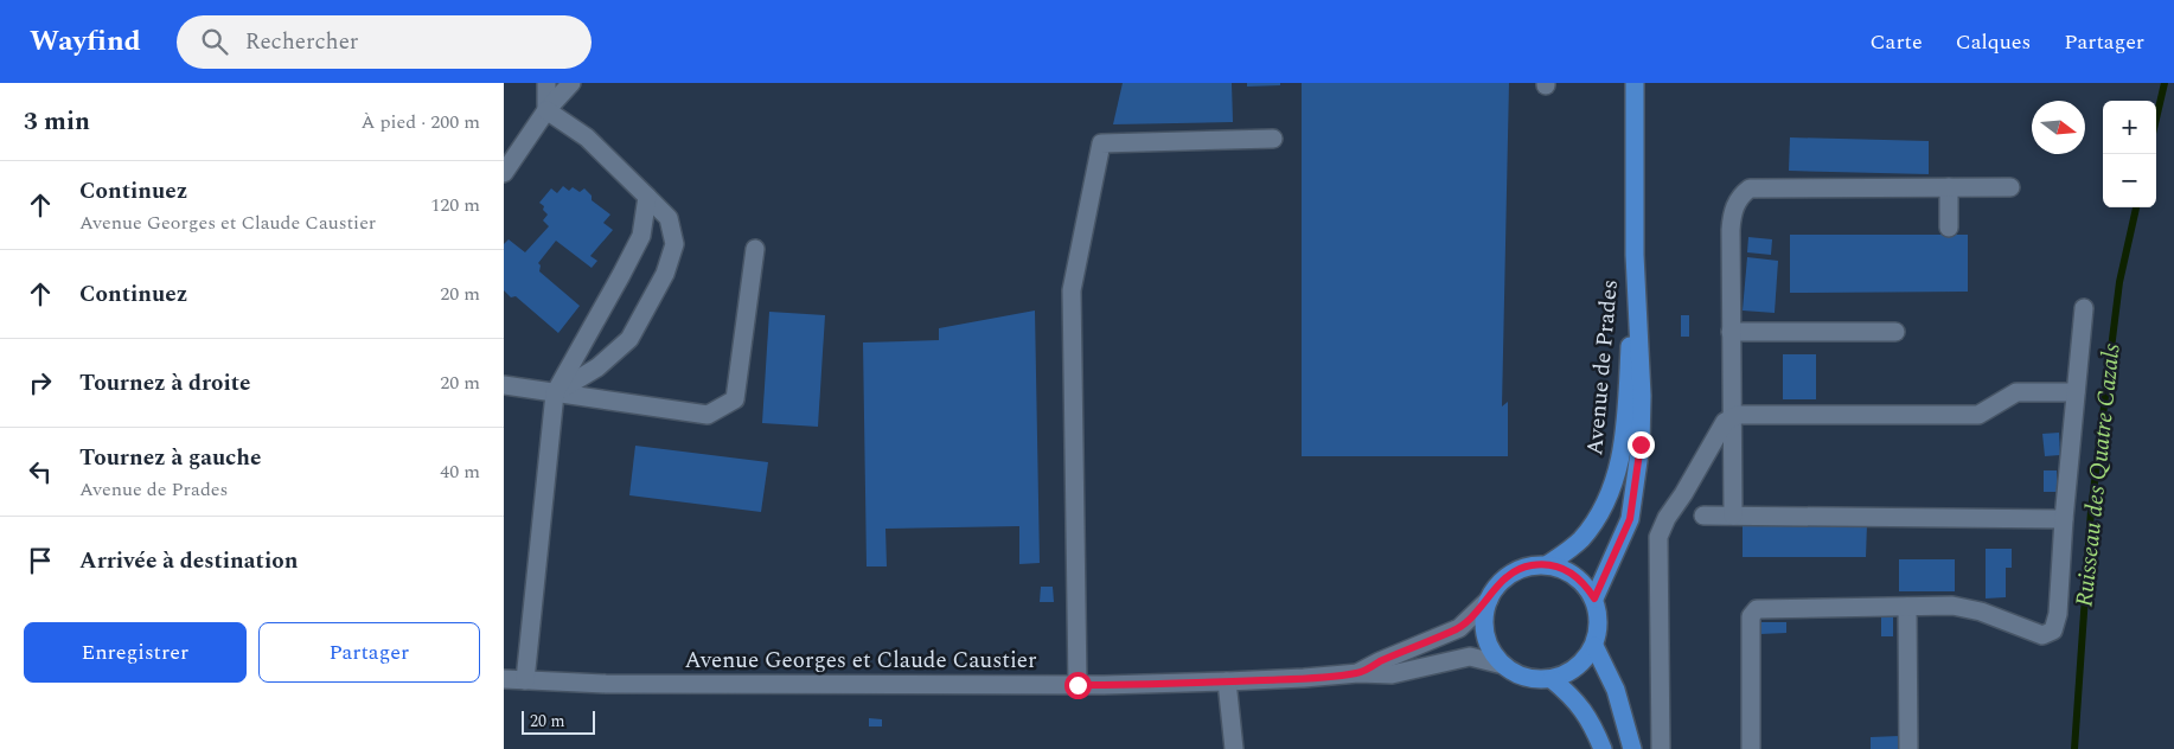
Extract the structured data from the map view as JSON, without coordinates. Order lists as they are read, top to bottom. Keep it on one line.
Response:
{"streets":{"main road":["Avenue de Prades"],"street":["Avenue Georges et Claude Caustier"]},"crossings":[["Avenue de Prades","Avenue Georges et Claude Caustier"]],"water":["Ruisseau des Quatre Cazals"],"scale_bar":"20 m","north":"right","page":{"header":"Wayfind","search":"Rechercher","nav":["Carte","Calques","Partager"],"heading":["3 min","À pied · 200 m"],"map_buttons":["+","−"],"list":[["Continuez","Avenue Georges et Claude Caustier","120 m"],["Continuez","20 m"],["Tournez à droite","20 m"],["Tournez à gauche","Avenue de Prades","40 m"],"Arrivée à destination"],"buttons":["Enregistrer","Partager"],"scale":"20 m"}}
